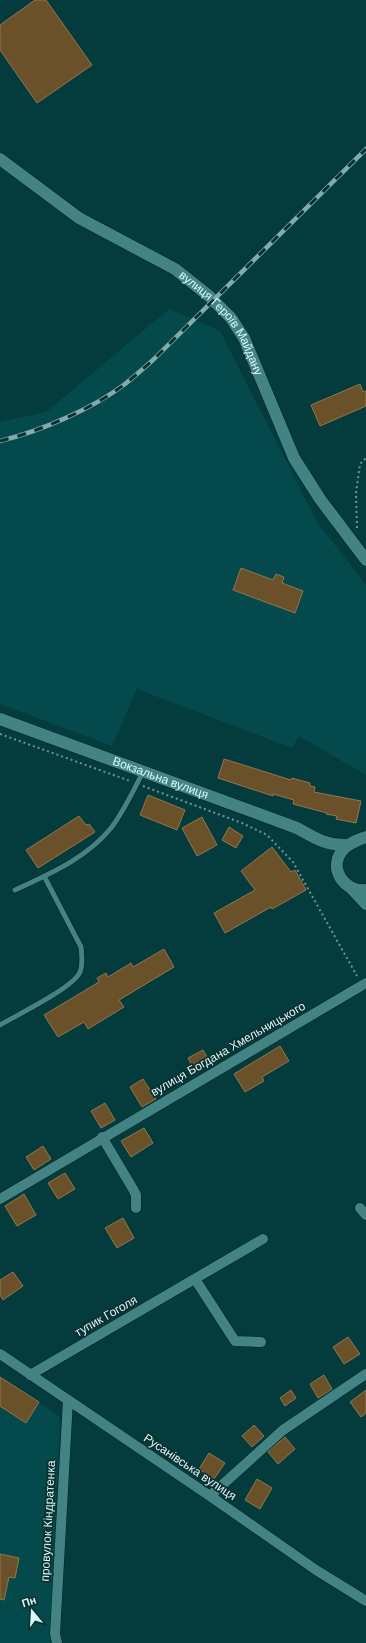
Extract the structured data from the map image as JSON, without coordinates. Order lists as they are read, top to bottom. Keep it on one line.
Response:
{"streets":{"street":["вулиця Героїв Майдану","Вокзальна вулиця","вулиця Богдана Хмельницького","тупик Гоголя","Русанівська вулиця","провулок Кіндратенка"]},"crossings":[["тупик Гоголя","Русанівська вулиця"],["Русанівська вулиця","провулок Кіндратенка"]],"north":"top"}
